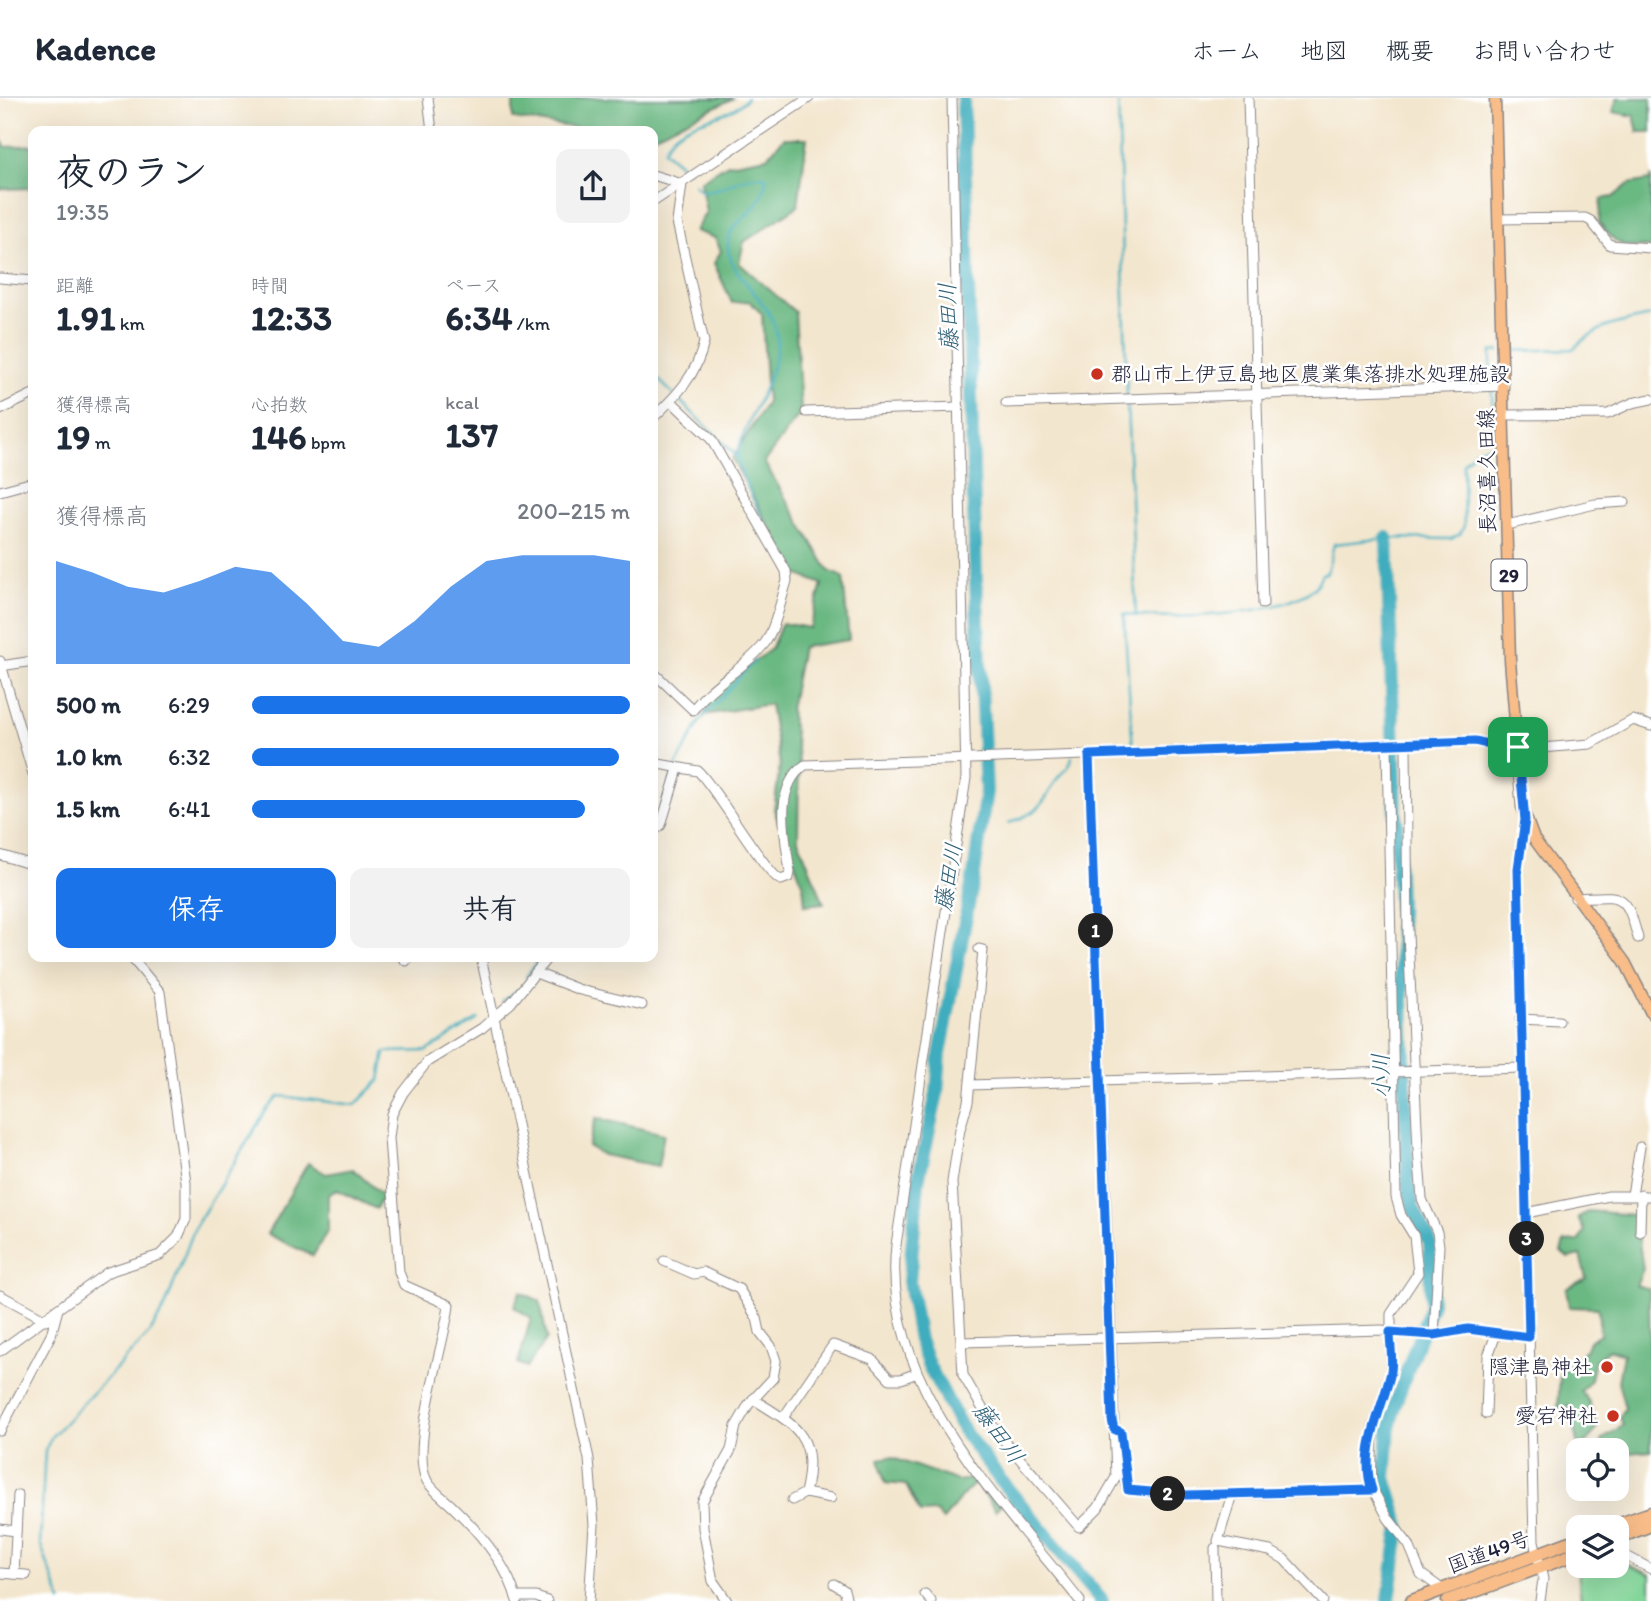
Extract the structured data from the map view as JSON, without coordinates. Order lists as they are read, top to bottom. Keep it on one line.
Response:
{"streets":{"highway":["国道49号"],"main road":["長沼喜久田線","29"]},"water":["藤田川","小川"],"places":["郡山市上伊豆島地区農業集落排水処理施設","隠津島神社","愛宕神社"],"page":{"header":"Kadence","nav":["ホーム","地図","概要","お問い合わせ"],"heading":["夜のラン","19:35"],"stats":[["距離","1.91 km"],["時間","12:33"],["ペース","6:34 /km"],["獲得標高","19 m"],["心拍数","146 bpm"],["kcal","137"]],"chart":["獲得標高","200–215 m"],"list":[{"name":"500 m","note":"6:29"},{"name":"1.0 km","note":"6:32"},{"name":"1.5 km","note":"6:41"}],"buttons":["保存","共有"],"pins":["1","3","2"]}}
